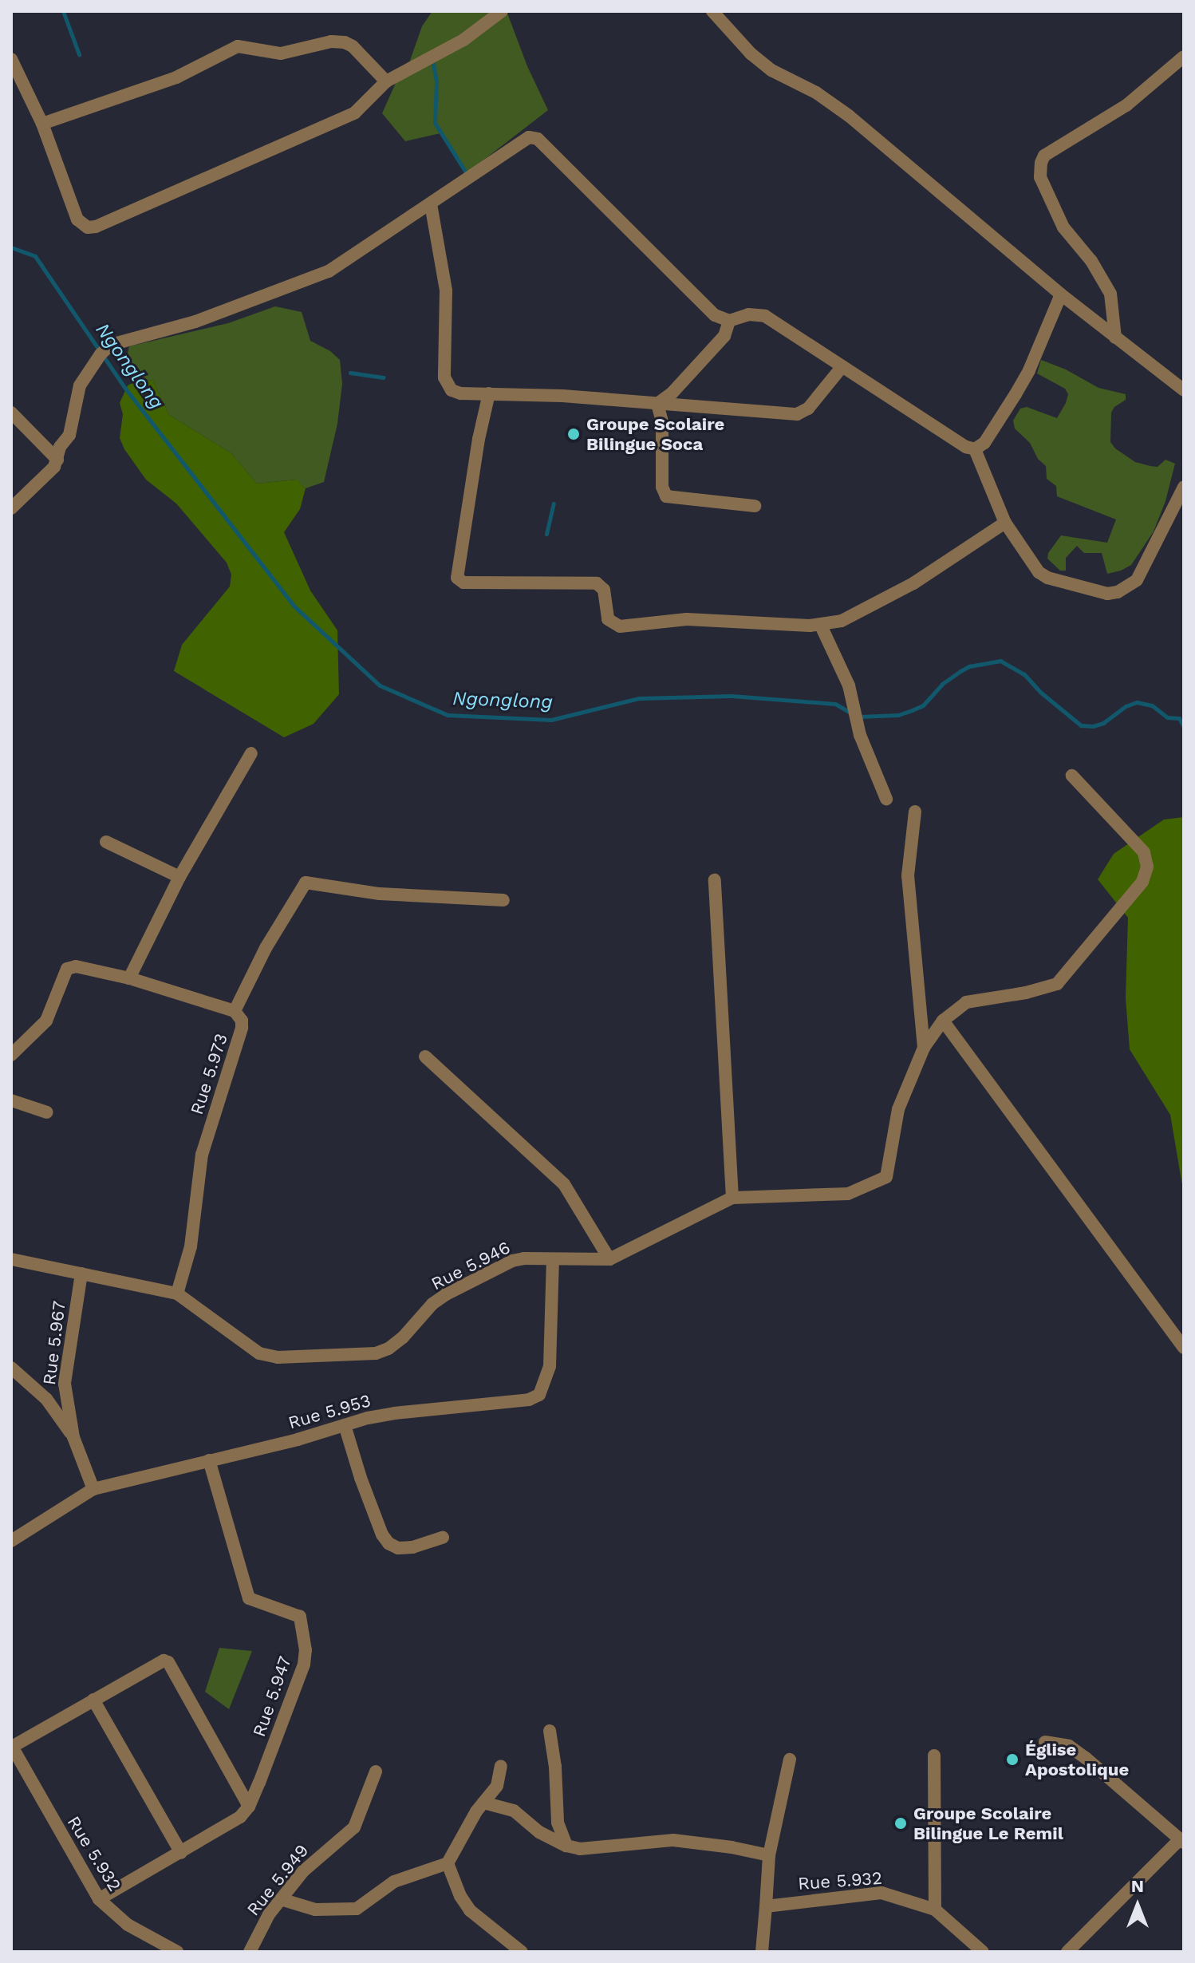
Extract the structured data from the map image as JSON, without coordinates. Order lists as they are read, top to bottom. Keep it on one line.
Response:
{"streets":{"street":["Rue 5.973","Rue 5.946","Rue 5.967","Rue 5.953","Rue 5.947","Rue 5.932","Rue 5.949"]},"crossings":[["Rue 5.973","Rue 5.946"],["Rue 5.946","Rue 5.967"],["Rue 5.946","Rue 5.953"],["Rue 5.967","Rue 5.953"],["Rue 5.953","Rue 5.947"],["Rue 5.947","Rue 5.932"]],"water":["Ngonglong"],"places":["Groupe Scolaire Bilingue Soca","Église Apostolique","Groupe Scolaire Bilingue Le Remil"],"north":"top"}
